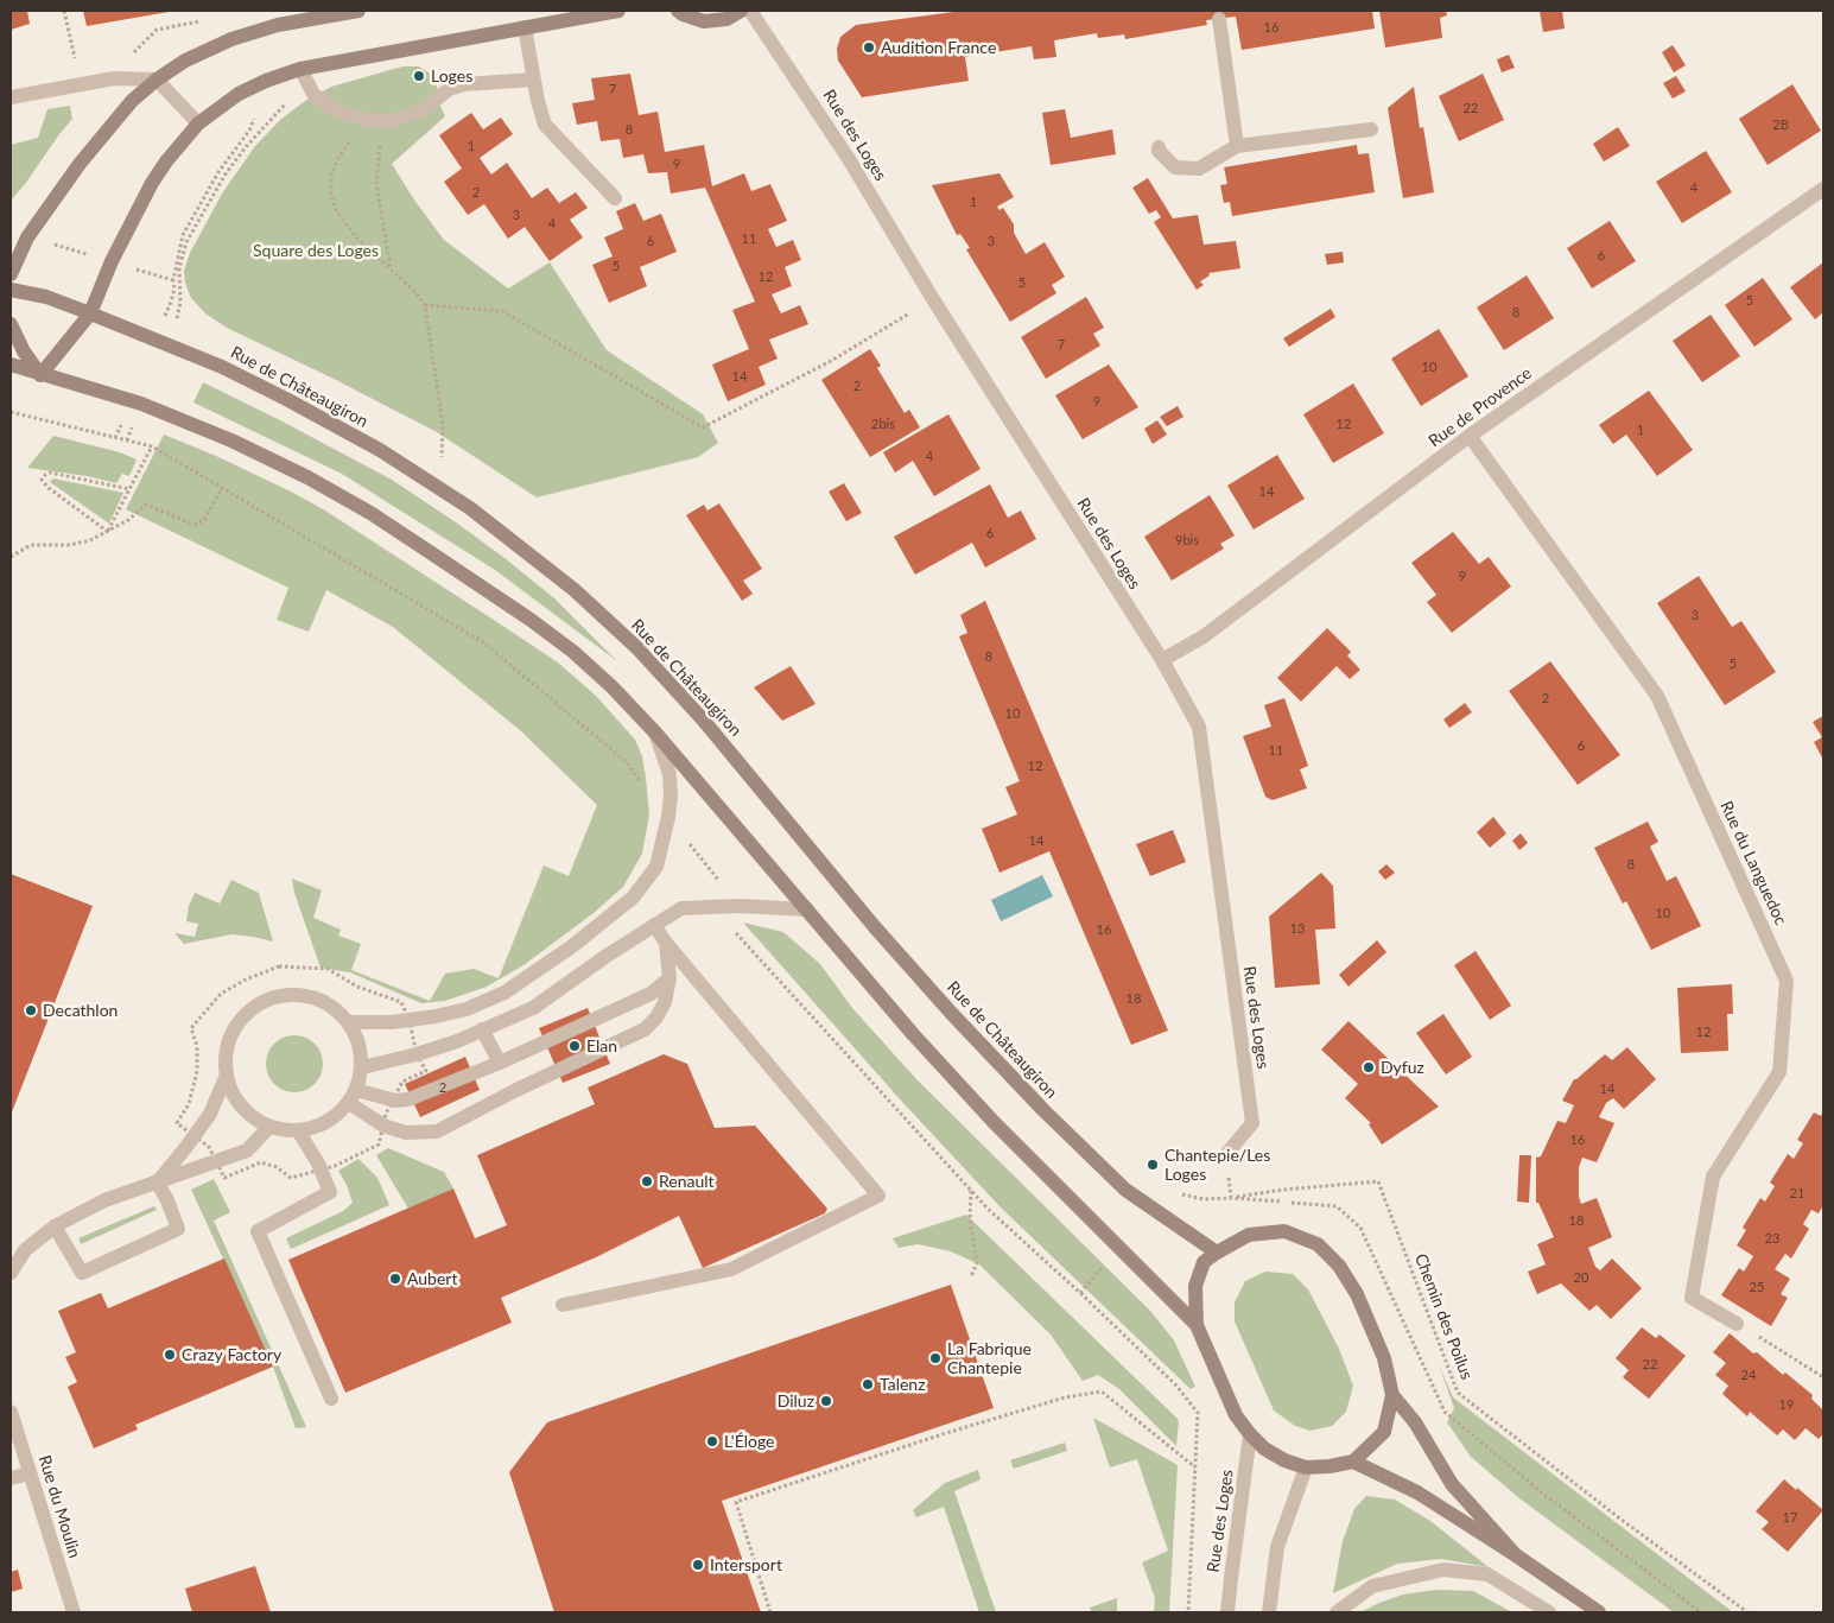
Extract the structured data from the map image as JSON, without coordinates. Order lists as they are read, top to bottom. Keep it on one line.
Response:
{"streets":{"main road":["Rue de Châteaugiron"],"street":["Rue des Loges","Rue de Provence","Rue du Languedoc","Rue du Moulin"],"path":["Chemin des Poilus"]},"crossings":[["Rue des Loges","Rue de Provence"],["Rue de Provence","Rue du Languedoc"]],"parks":["Square des Loges"],"places":["Audition France","Loges","Decathlon","Elan","Dyfuz","Chantepie/Les Loges","Renault","Aubert","Crazy Factory","La Fabrique Chantepie","Talenz","Diluz","L'Éloge","Intersport"],"house_numbers":["16","7","22","2B","8","1","9","4","2","1","3","4","11","6","3","6","5","12","5","5","8","7","10","14","2","9","2bis","12","1","4","14","6","9bis","9","3","8","5","2","10","6","11","12","14","8","10","13","16","18","12","2","14","16","21","18","23","20","25","22","24","19","17"]}
